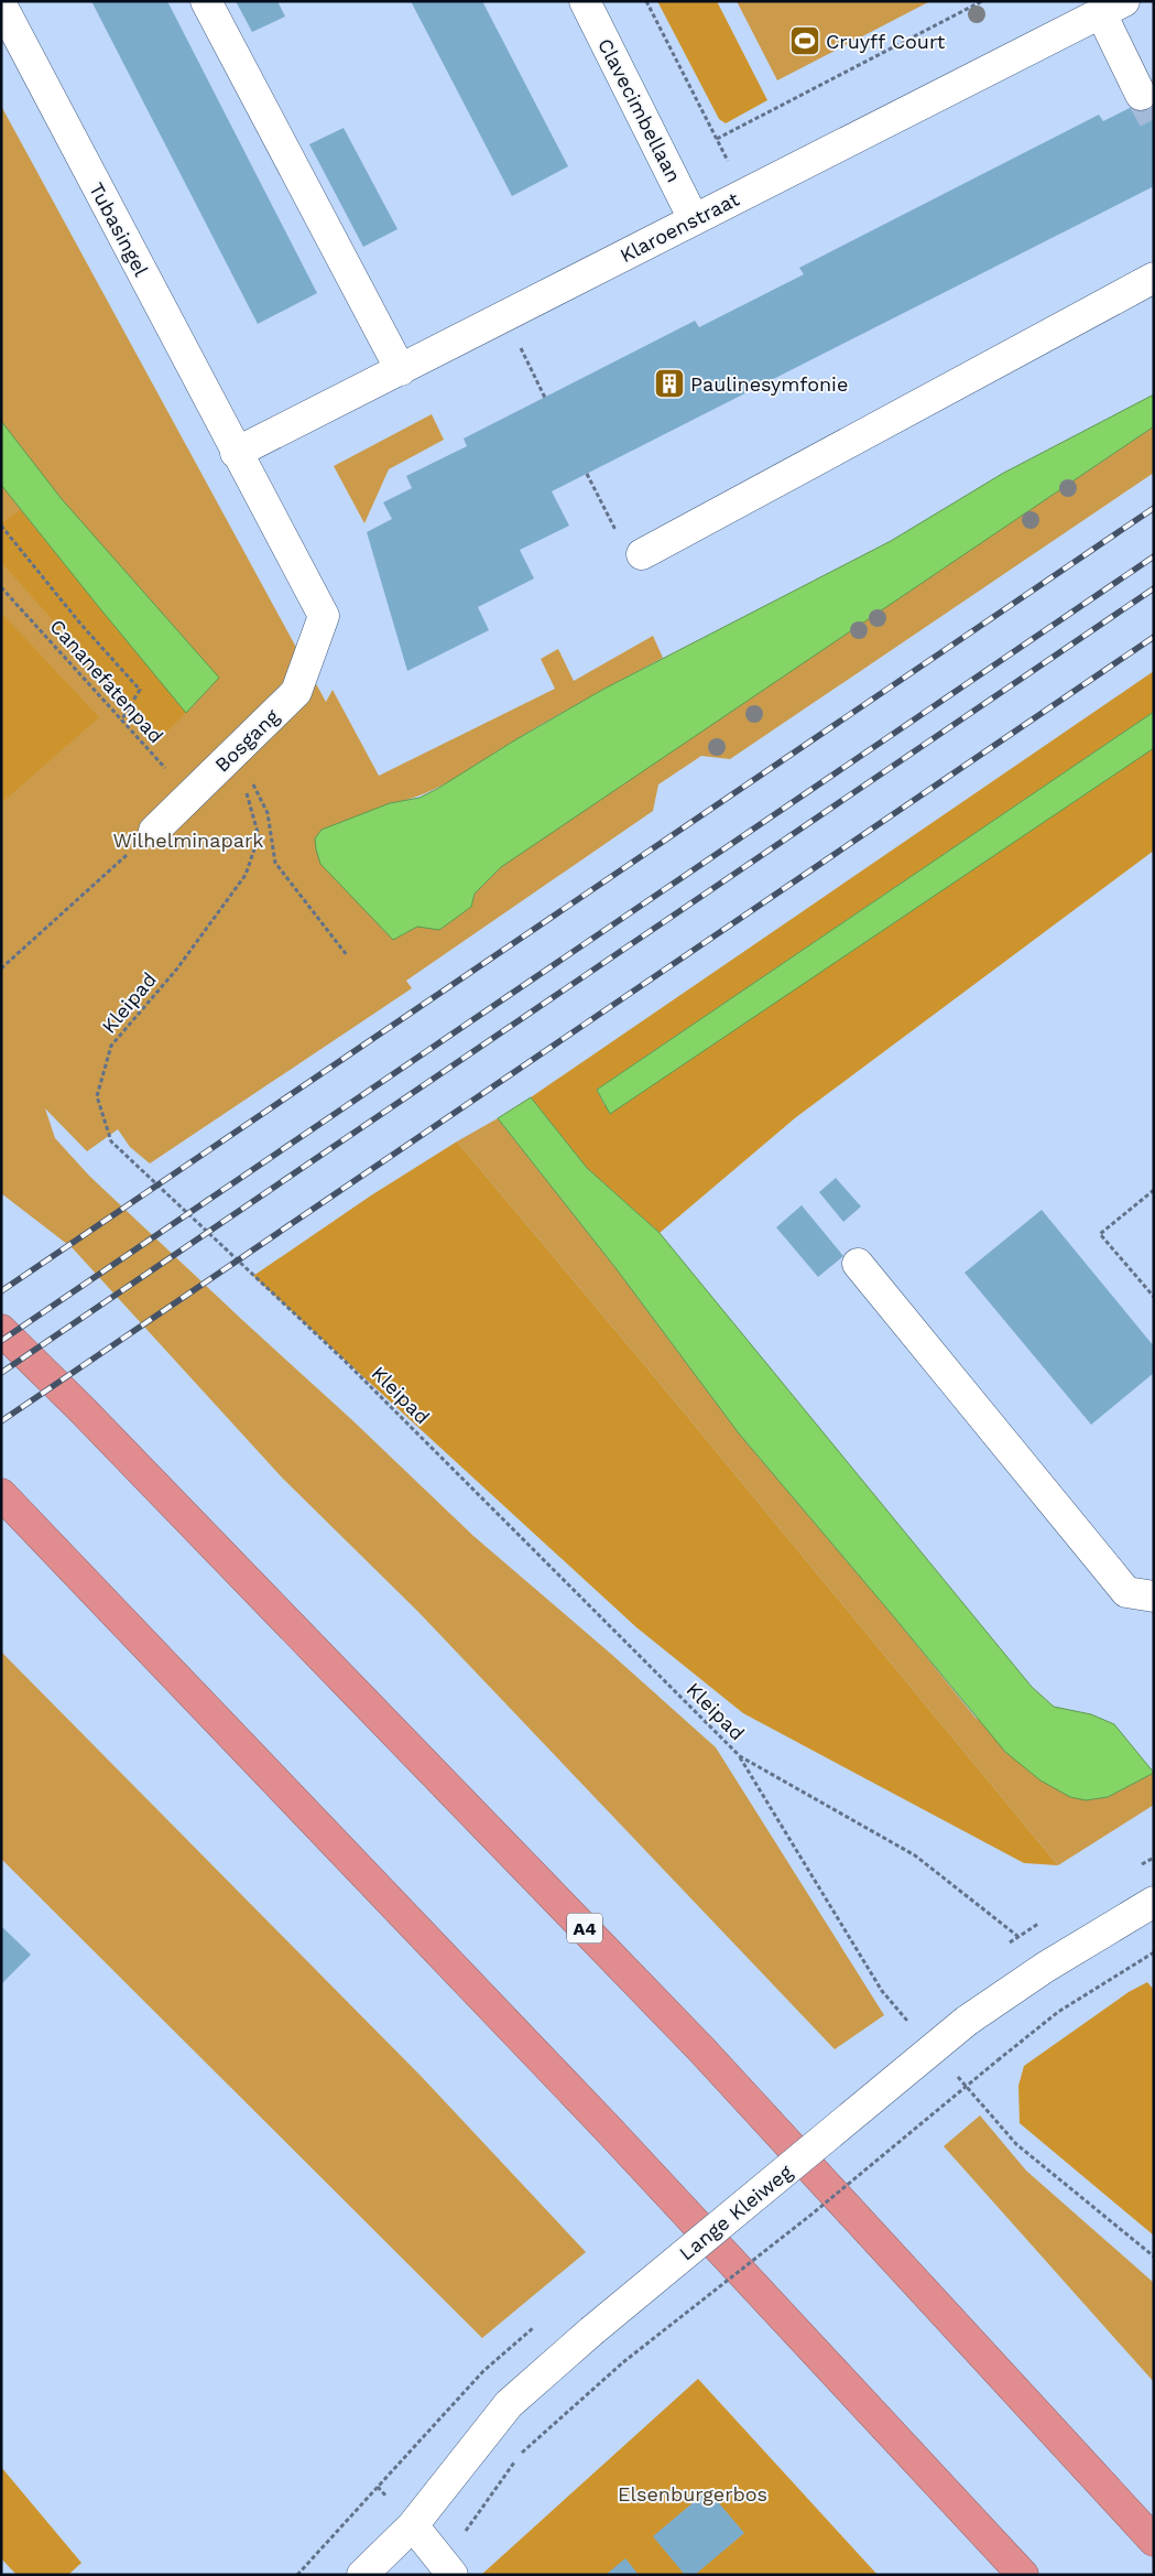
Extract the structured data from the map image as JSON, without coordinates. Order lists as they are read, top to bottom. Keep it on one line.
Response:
{"streets":{"highway":["A4"],"street":["Clavecimbellaan","Klaroenstraat","Tubasingel","Bosgang","Lange Kleiweg"],"path":["Cananefatenpad","Kleipad"]},"crossings":[["Clavecimbellaan","Klaroenstraat"],["Klaroenstraat","Tubasingel"],["Klaroenstraat","Bosgang"],["Tubasingel","Bosgang"],["Cananefatenpad","Bosgang"],["Bosgang","Kleipad"]],"parks":["Wilhelminapark","Elsenburgerbos"],"places":{"sports":["Cruyff Court"],"building":["Paulinesymfonie"]}}
